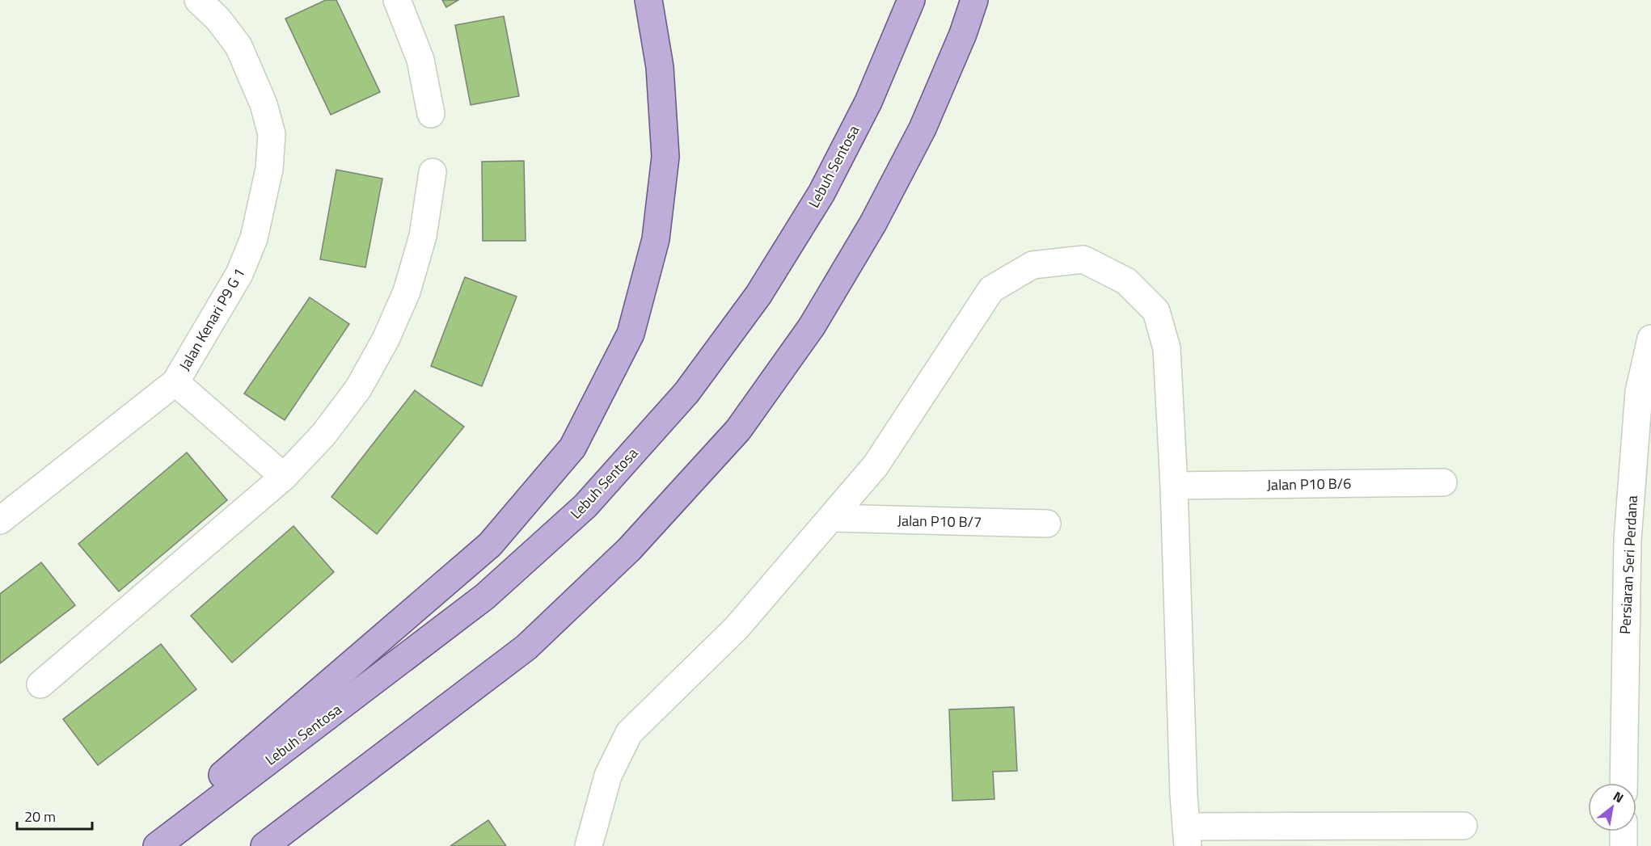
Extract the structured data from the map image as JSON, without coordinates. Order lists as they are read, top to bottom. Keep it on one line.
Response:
{"streets":{"main road":["Lebuh Sentosa"],"street":["Jalan Kenari P9 G 1","Jalan P10 B/6","Jalan P10 B/7","Persiaran Seri Perdana"]},"scale_bar":"20 m","north":"top right"}
